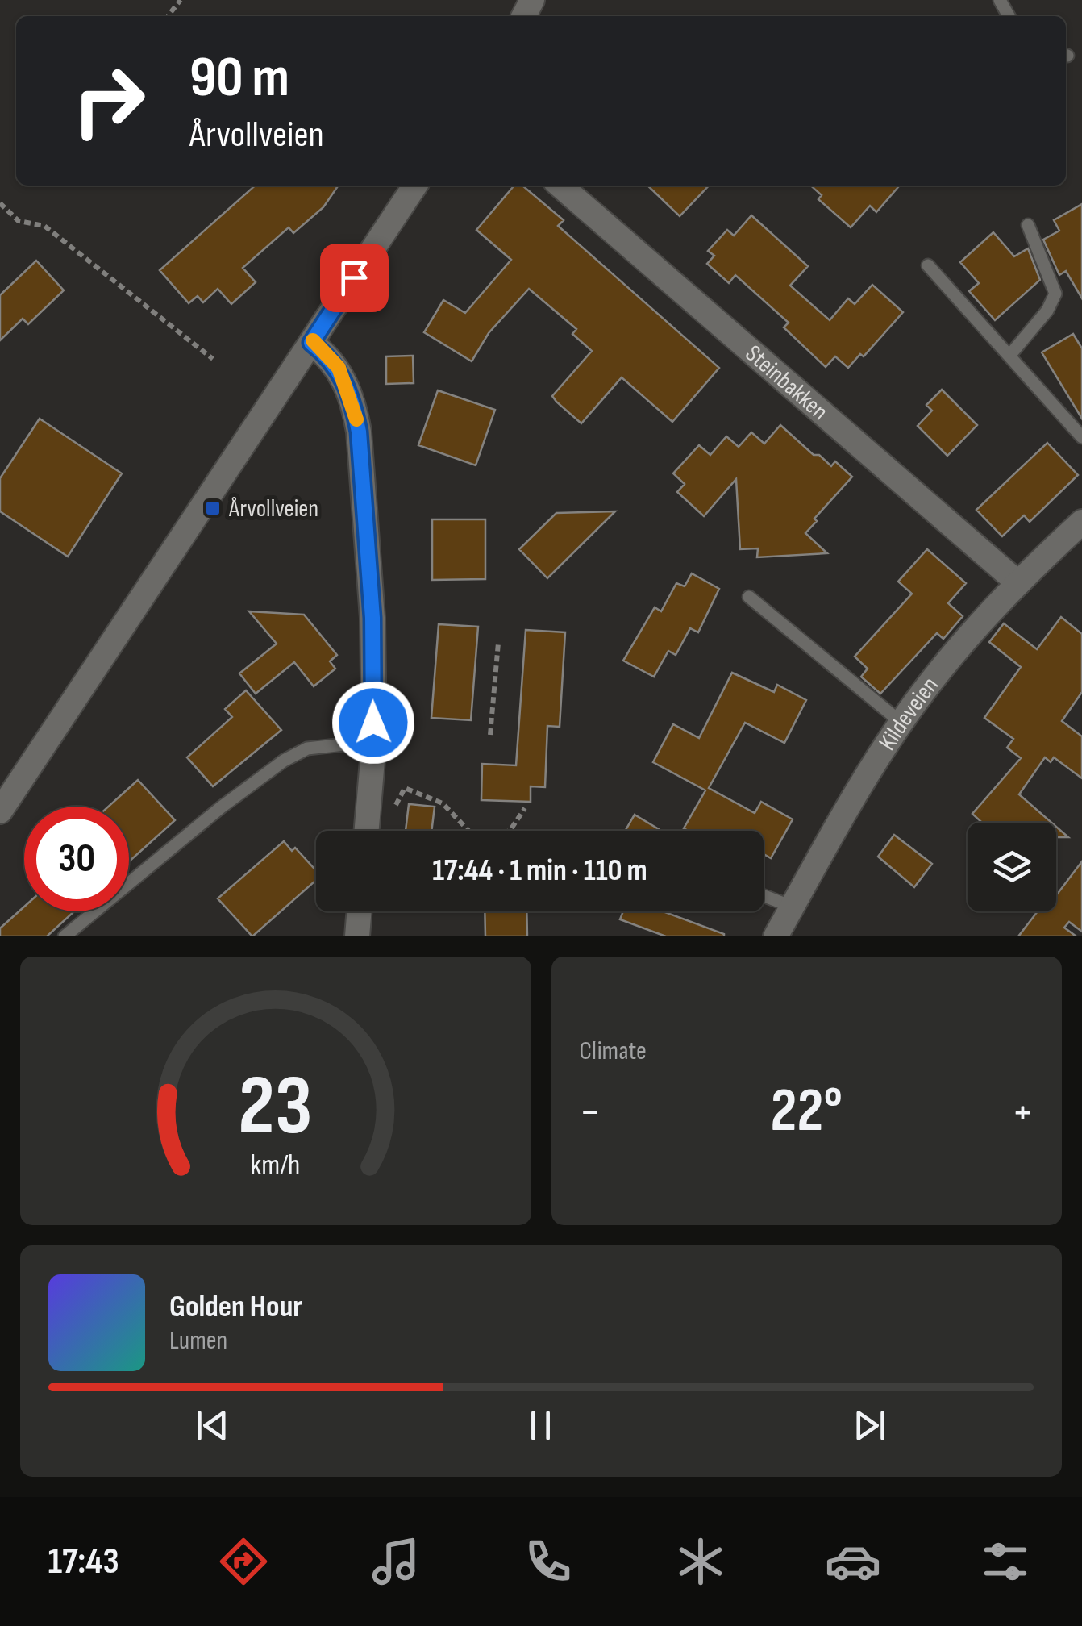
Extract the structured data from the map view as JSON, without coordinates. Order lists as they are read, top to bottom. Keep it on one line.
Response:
{"streets":{"street":["Steinbakken","Kildeveien"]},"crossings":[["Steinbakken","Kildeveien"]],"places":{"transit":["Årvollveien"]},"page":{"turn":["90 m","Årvollveien"],"limit":"30","trip":"17:44 · 1 min · 110 m","tile":"Climate","heat":["−","22°","+"],"song":["Golden Hour","Lumen"],"tabs":"17:43","gauge":["23","km/h"]}}
